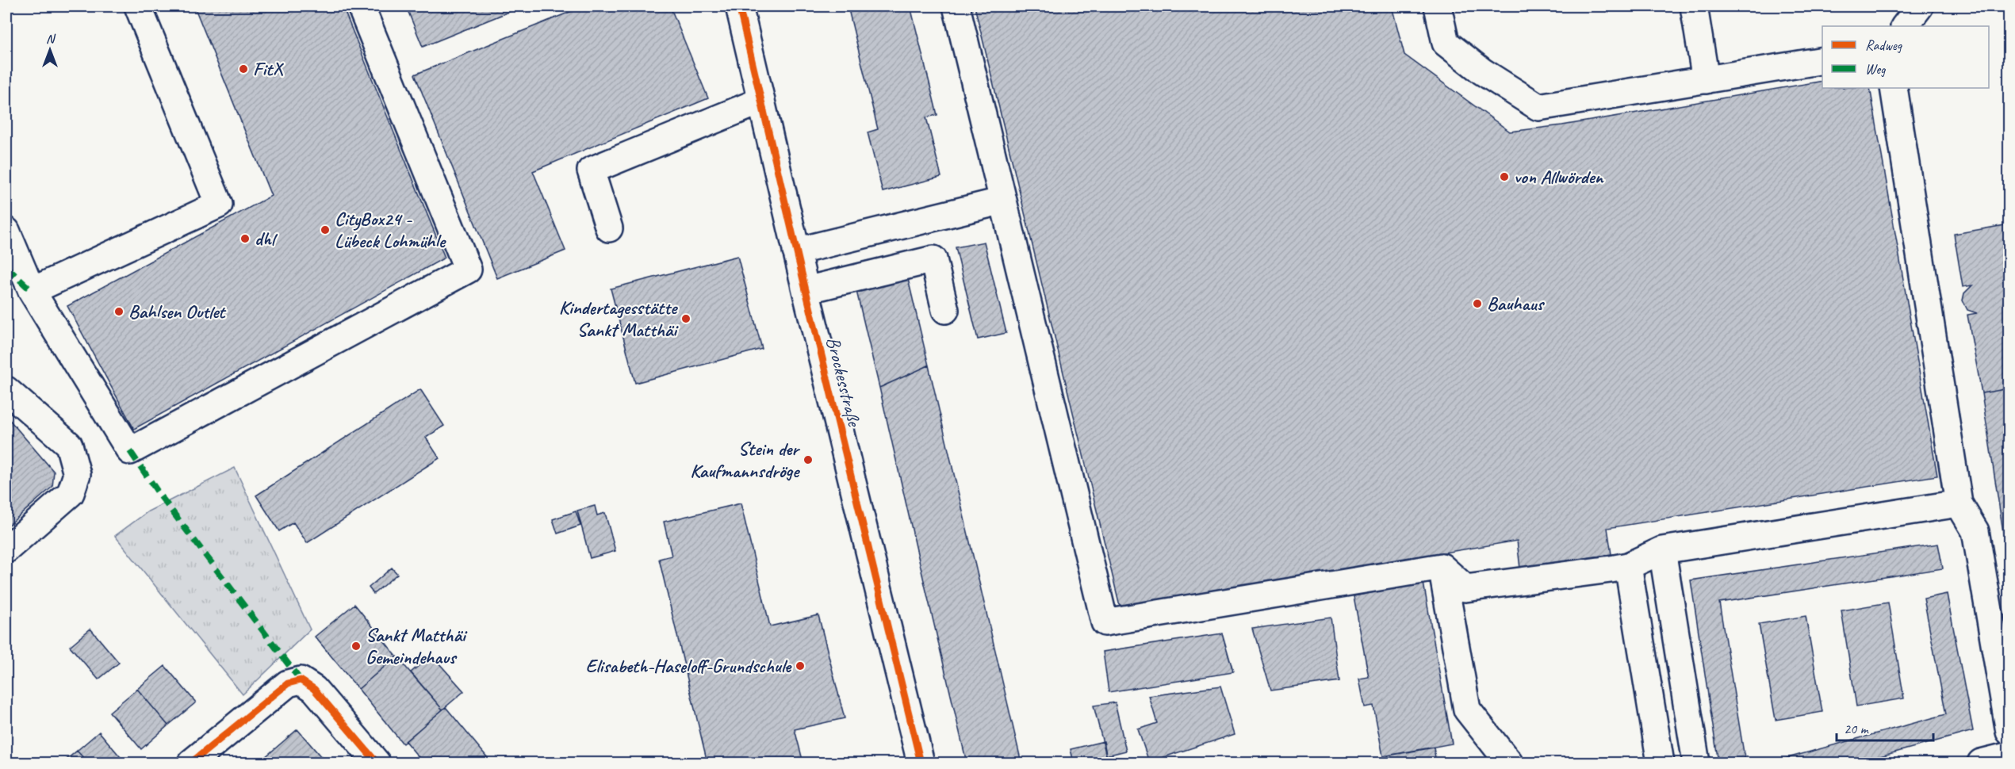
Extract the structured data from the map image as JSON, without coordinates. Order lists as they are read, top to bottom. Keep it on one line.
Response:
{"streets":{"street":["Brockesstraße"]},"places":["FitX","von Allwörden","CityBox24 - Lübeck Lohmühle","dhl","Bauhaus","Bahlsen Outlet","Kindertagesstätte Sankt Matthäi","Stein der Kaufmannsdröge","Sankt Matthäi Gemeindehaus","Elisabeth-Haseloff-Grundschule"],"legend":["Radweg","Weg"],"scale_bar":"20 m","north":"top"}
